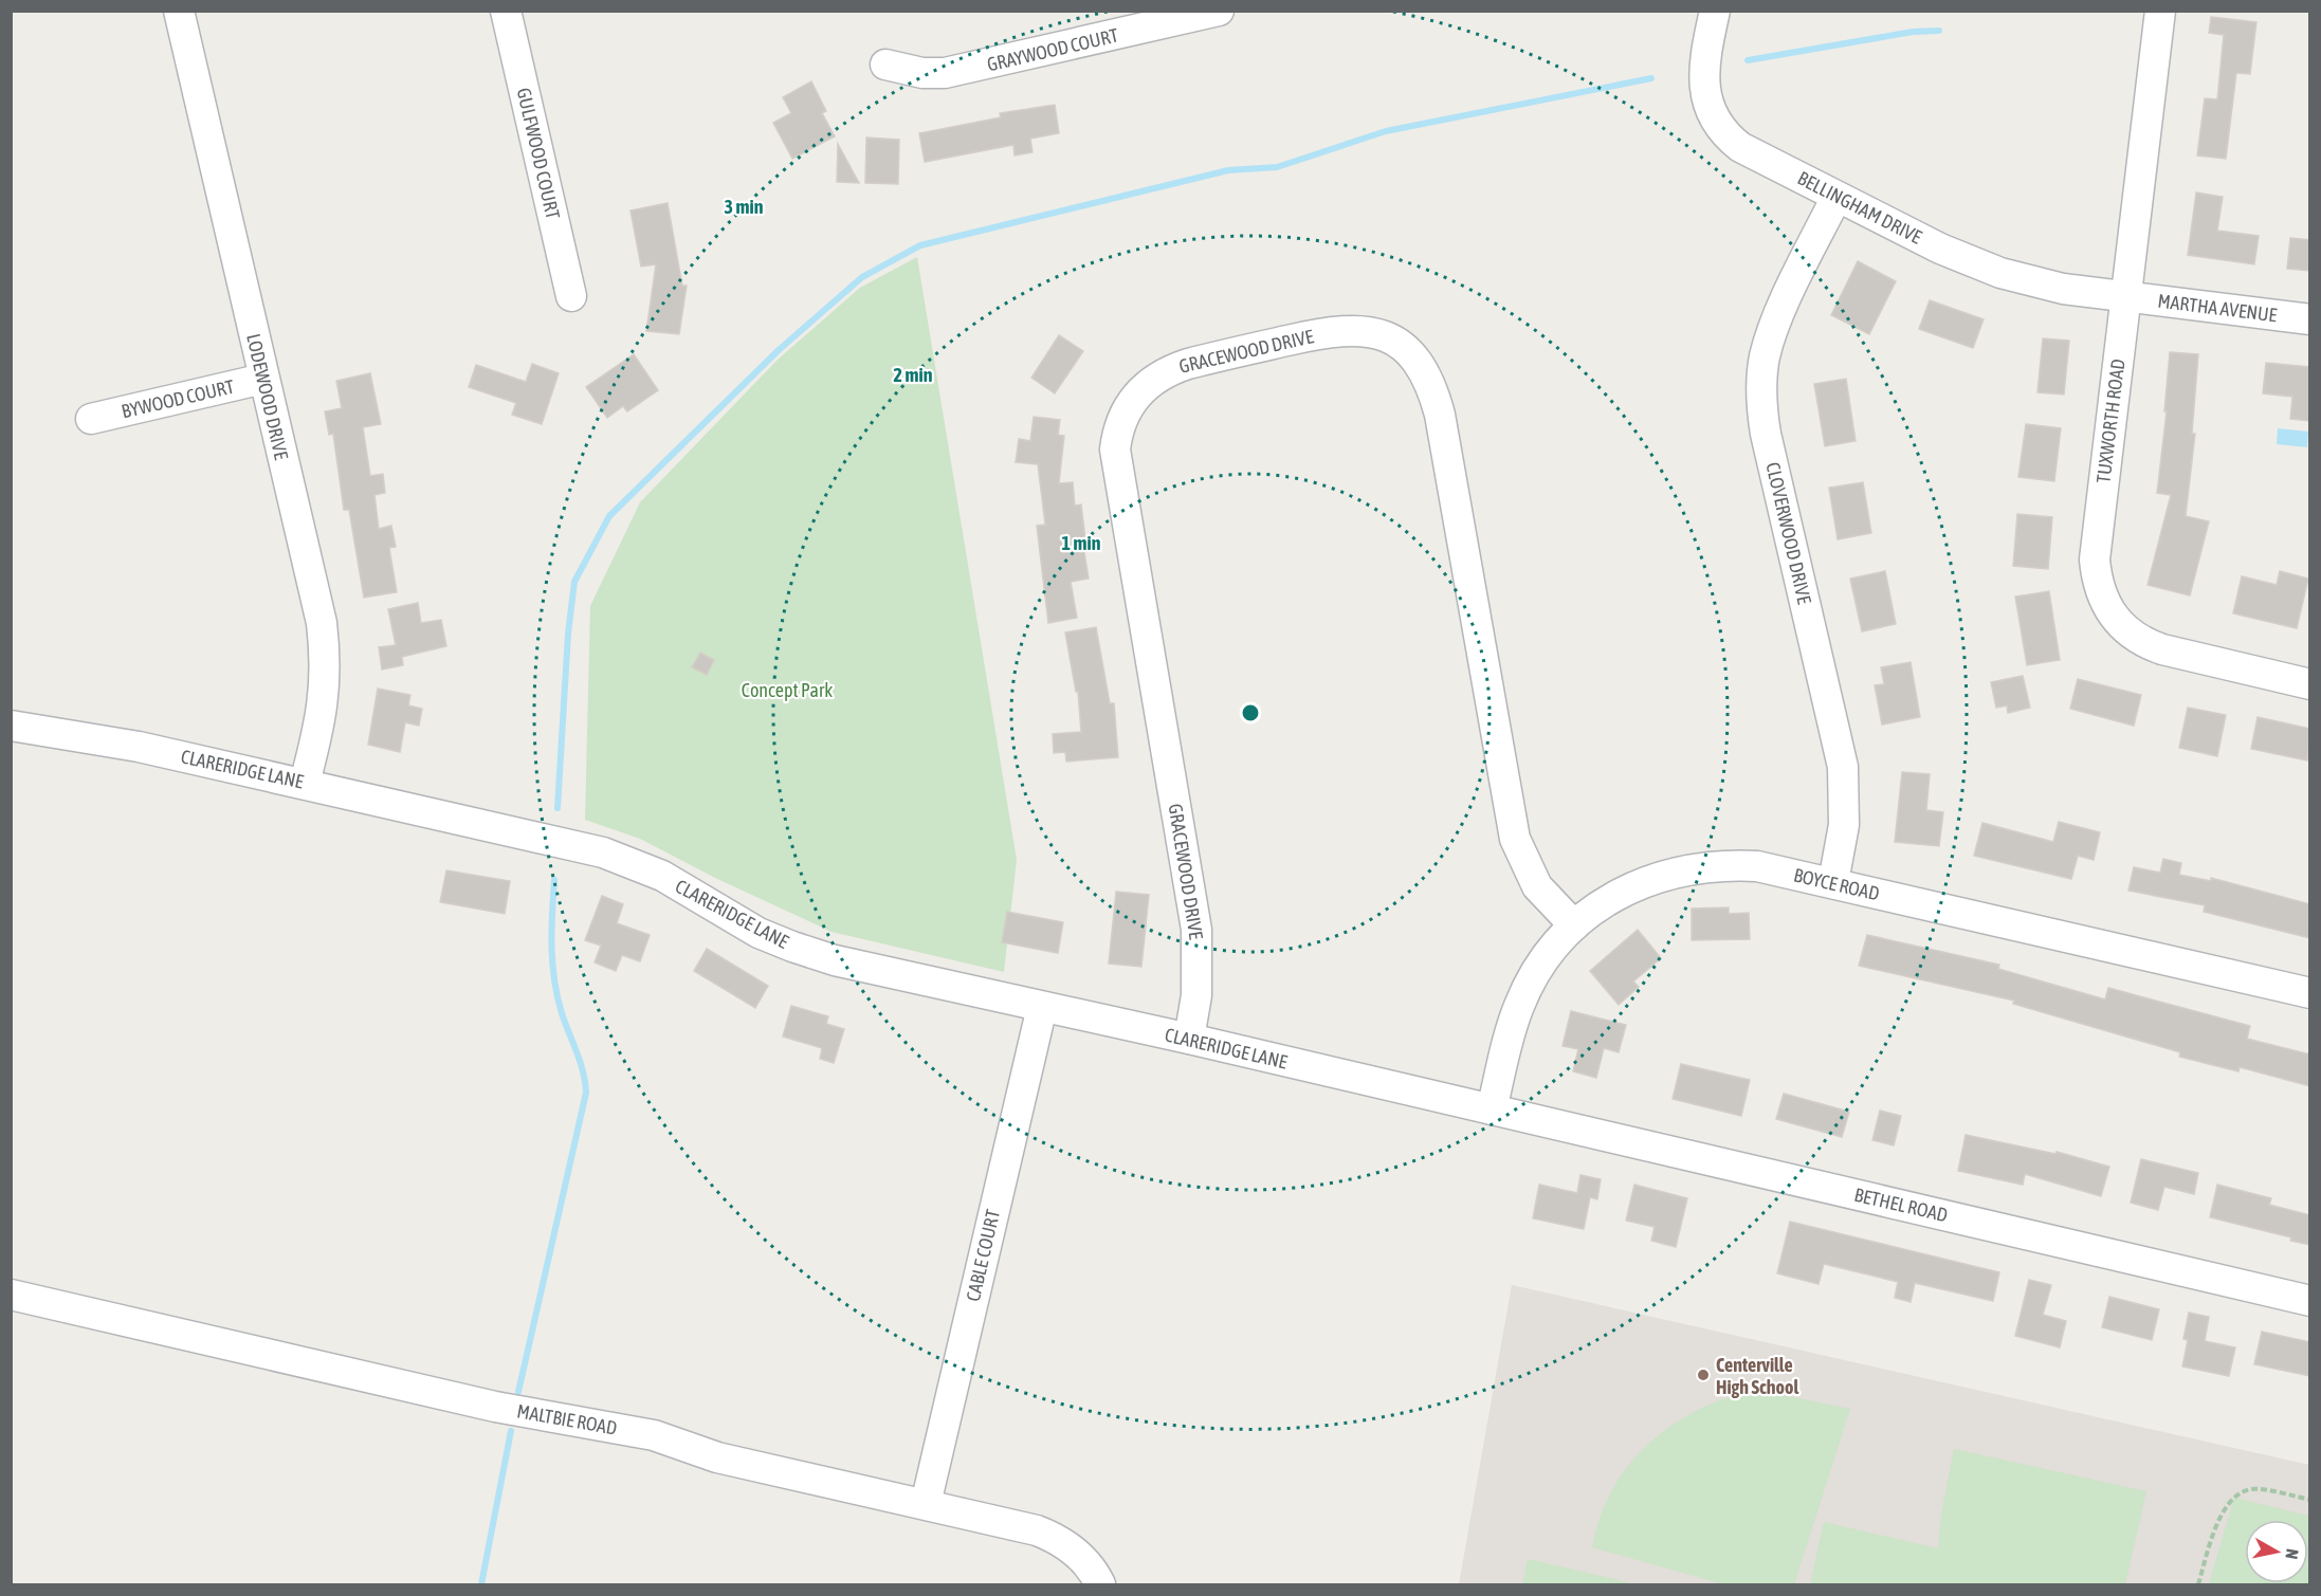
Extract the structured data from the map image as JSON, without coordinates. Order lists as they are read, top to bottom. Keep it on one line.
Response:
{"streets":{"street":["GRAYWOOD COURT","GULFWOOD COURT","BELLINGHAM DRIVE","MARTHA AVENUE","GRACEWOOD DRIVE","LODEWOOD DRIVE","BYWOOD COURT","TUXWORTH ROAD","CLOVERWOOD DRIVE","CLARERIDGE LANE","BOYCE ROAD","BETHEL ROAD","CABLE COURT","MALTBIE ROAD"]},"crossings":[["BELLINGHAM DRIVE","MARTHA AVENUE"],["BELLINGHAM DRIVE","TUXWORTH ROAD"],["BELLINGHAM DRIVE","CLOVERWOOD DRIVE"],["MARTHA AVENUE","TUXWORTH ROAD"],["GRACEWOOD DRIVE","CLARERIDGE LANE"],["GRACEWOOD DRIVE","BOYCE ROAD"],["LODEWOOD DRIVE","BYWOOD COURT"],["LODEWOOD DRIVE","CLARERIDGE LANE"],["CLOVERWOOD DRIVE","BOYCE ROAD"],["CLARERIDGE LANE","BOYCE ROAD"],["CLARERIDGE LANE","BETHEL ROAD"],["CLARERIDGE LANE","CABLE COURT"],["BOYCE ROAD","BETHEL ROAD"],["CABLE COURT","MALTBIE ROAD"]],"parks":["Concept Park"],"places":["Centerville High School"],"north":"right","rings":["3 min","2 min","1 min"]}
